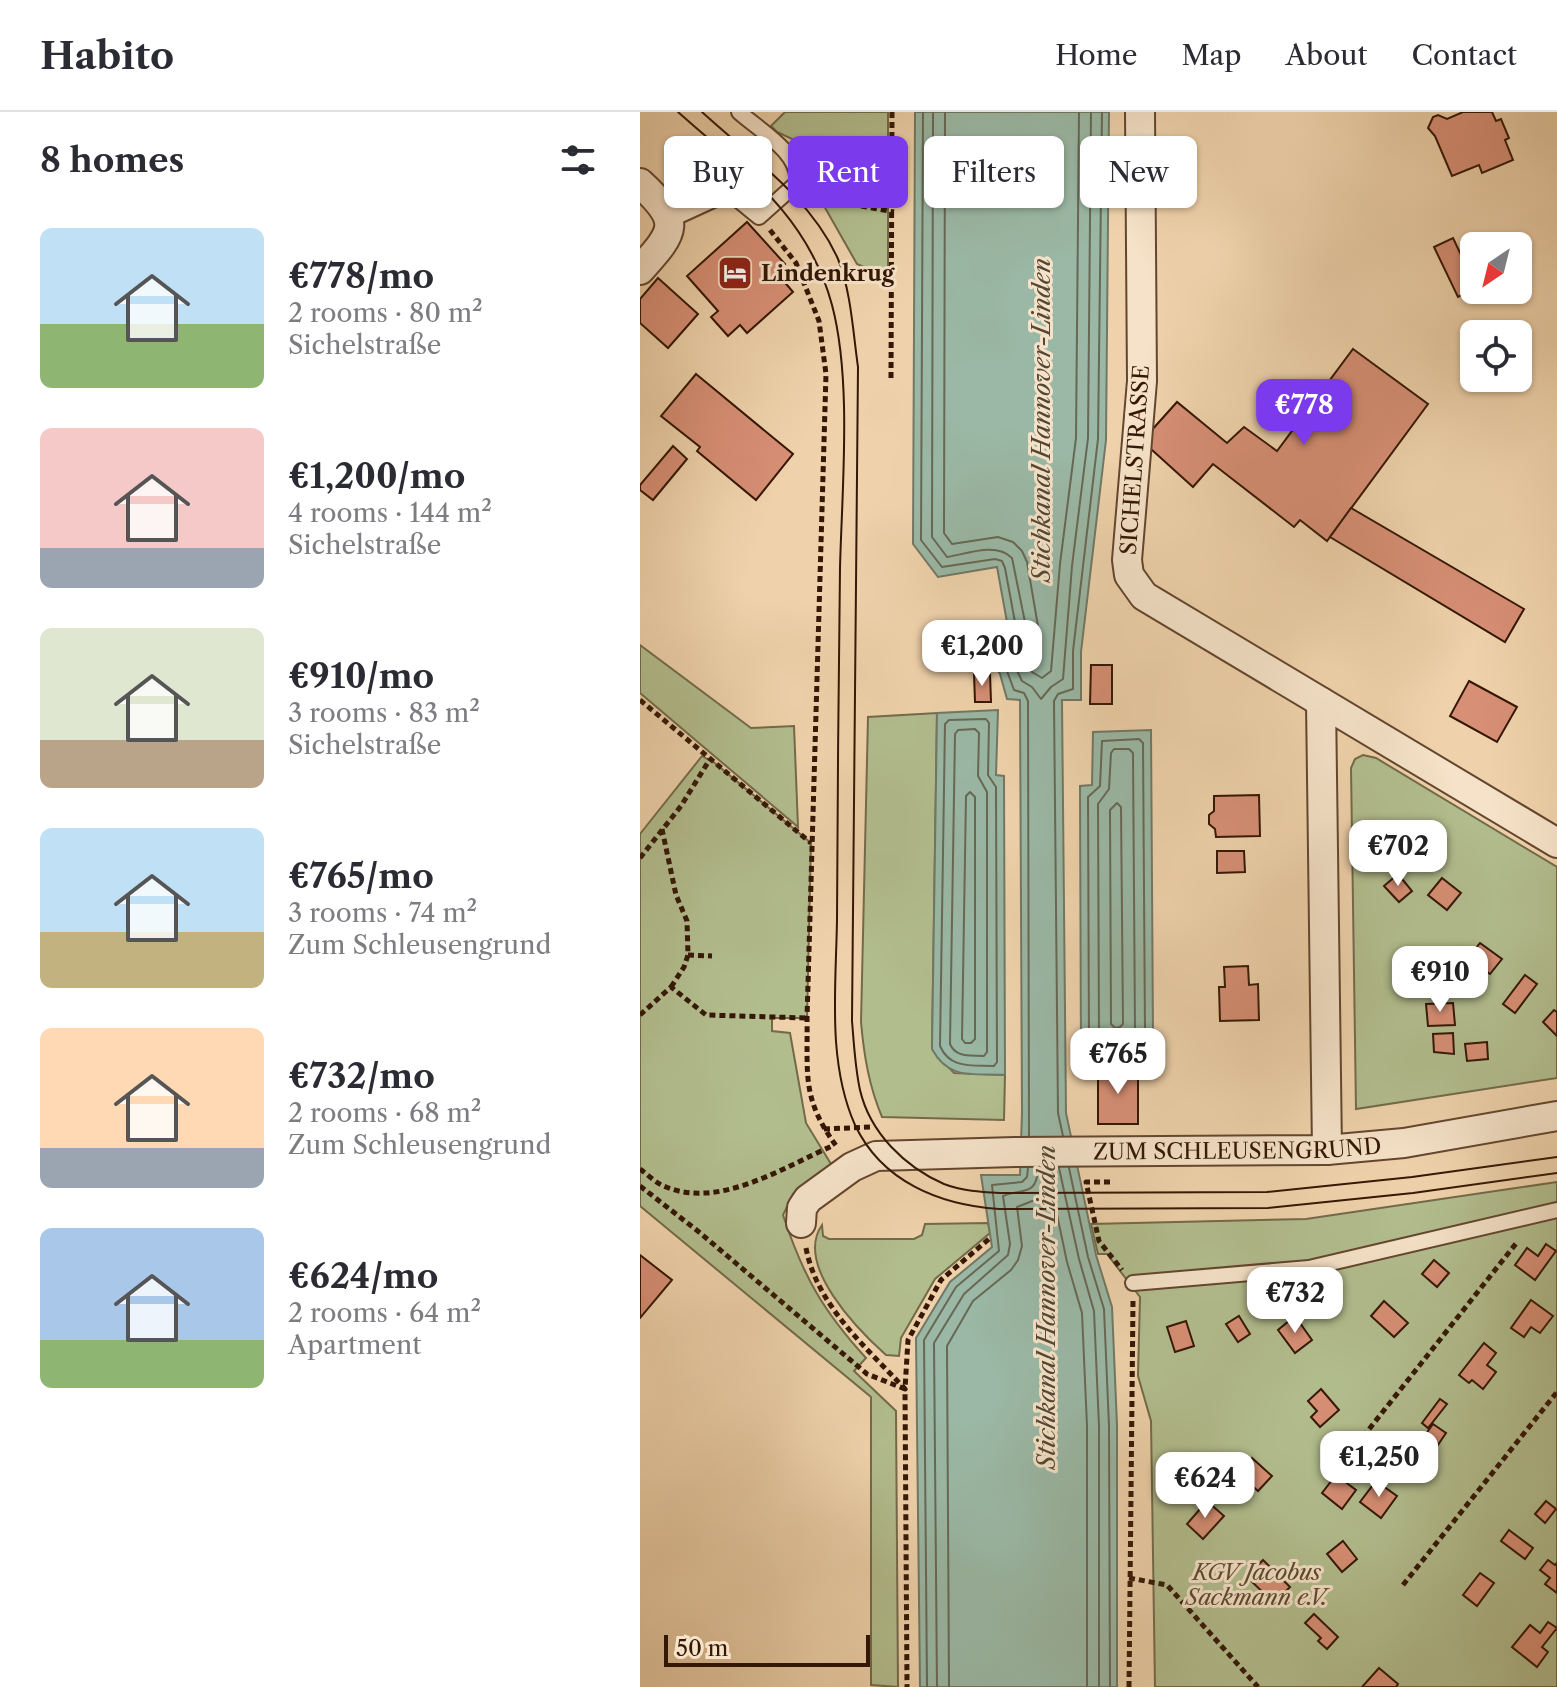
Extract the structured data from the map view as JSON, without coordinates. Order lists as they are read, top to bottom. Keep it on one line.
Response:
{"streets":{"street":["SICHELSTRASSE","ZUM SCHLEUSENGRUND"]},"water":["Stichkanal Hannover-Linden"],"parks":["KGV Jacobus Sackmann e.V."],"places":{"hotel":["Lindenkrug"]},"scale_bar":"50 m","north":"bottom left","page":{"header":"Habito","nav":["Home","Map","About","Contact"],"heading":"8 homes","chip":["Buy","Rent","Filters","New"],"list":[{"name":"€778/mo","note":"2 rooms · 80 m² · Sichelstraße"},{"name":"€1,200/mo","note":"4 rooms · 144 m² · Sichelstraße"},{"name":"€910/mo","note":"3 rooms · 83 m² · Sichelstraße"},{"name":"€765/mo","note":"3 rooms · 74 m² · Zum Schleusengrund"},{"name":"€732/mo","note":"2 rooms · 68 m² · Zum Schleusengrund"},{"name":"€624/mo","note":"2 rooms · 64 m² · Apartment"}],"price":["€778","€1,200","€702","€910","€765","€732","€1,250","€624"],"scale":"50 m"}}
